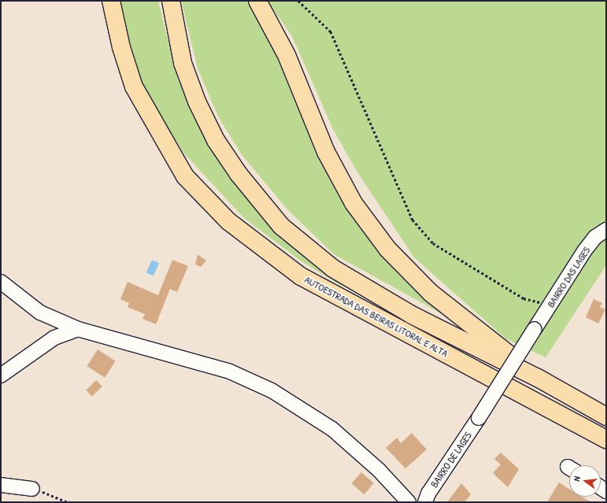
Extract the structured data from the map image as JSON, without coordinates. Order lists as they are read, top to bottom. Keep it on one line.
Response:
{"streets":{"highway":["AUTOESTRADA DAS BEIRAS LITORAL E ALTA"],"street":["BAIRRO DAS LAGES","BAIRRO DE LAGES"]},"crossings":[["BAIRRO DAS LAGES","BAIRRO DE LAGES"]],"north":"left"}
